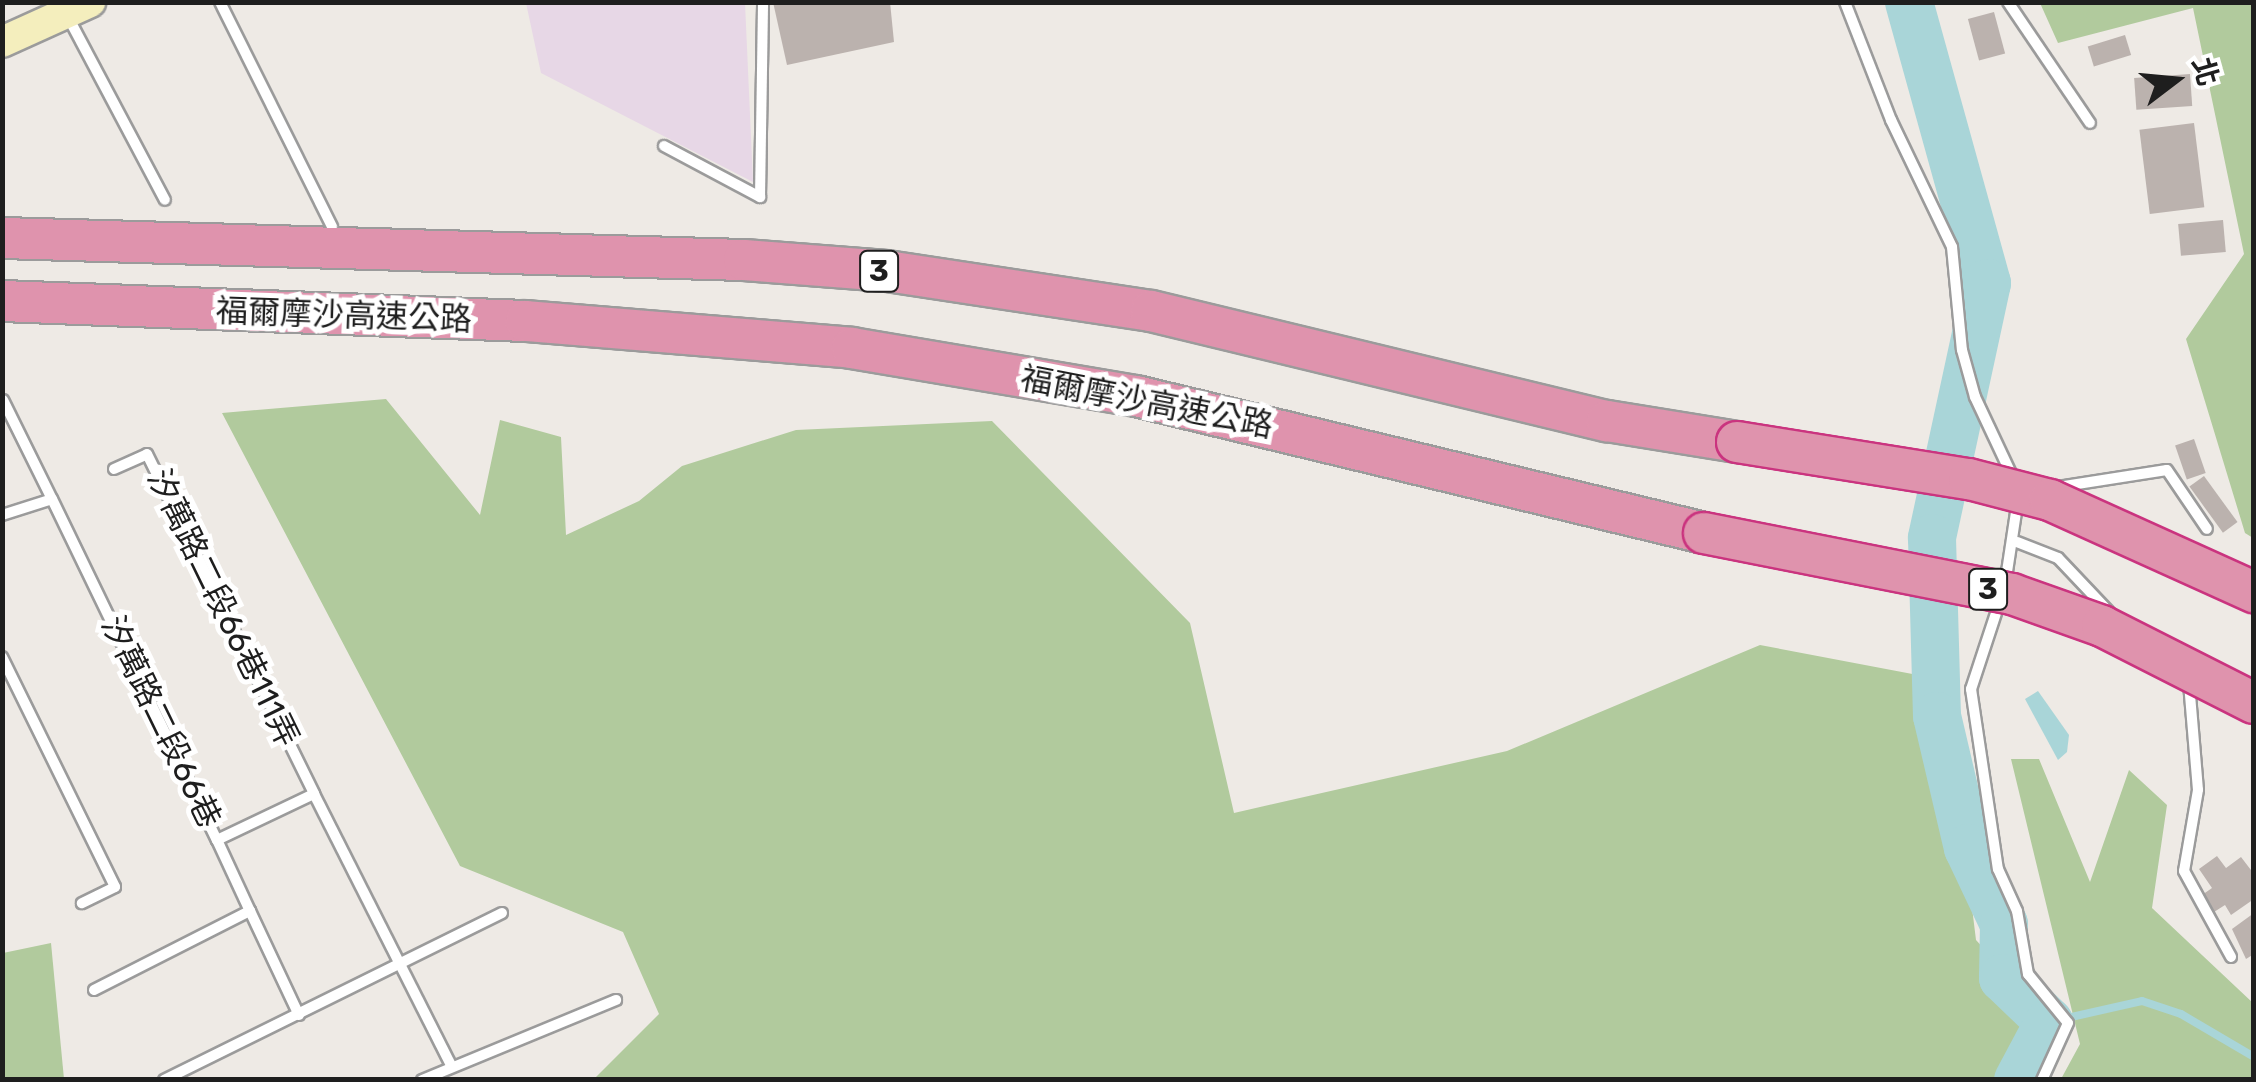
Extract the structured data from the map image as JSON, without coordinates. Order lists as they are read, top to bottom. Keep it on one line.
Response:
{"streets":{"highway":["3","福爾摩沙高速公路"],"lane":["汐萬路二段66巷111弄","汐萬路二段66巷"]},"crossings":[["汐萬路二段66巷111弄","汐萬路二段66巷"]],"north":"right"}
